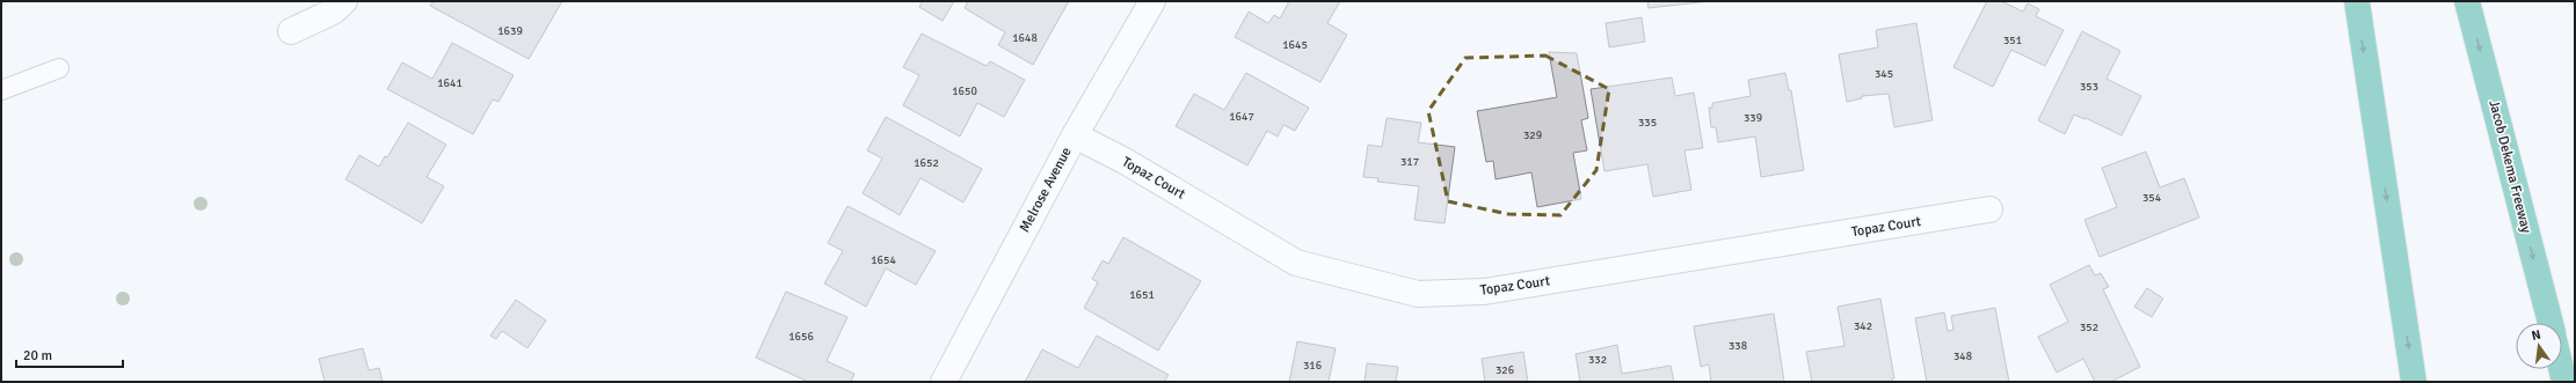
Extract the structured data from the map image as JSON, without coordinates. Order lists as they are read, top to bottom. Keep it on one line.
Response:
{"streets":{"highway":["Jacob Dekema Freeway"],"street":["Topaz Court","Melrose Avenue"]},"crossings":[["Topaz Court","Melrose Avenue"]],"house_numbers":["1639","1648","351","1645","345","1641","353","1650","1647","339","335","329","317","1652","354","1654","1651","342","352","1656","338","348","332","316","326"],"scale_bar":"20 m","north":"top"}
